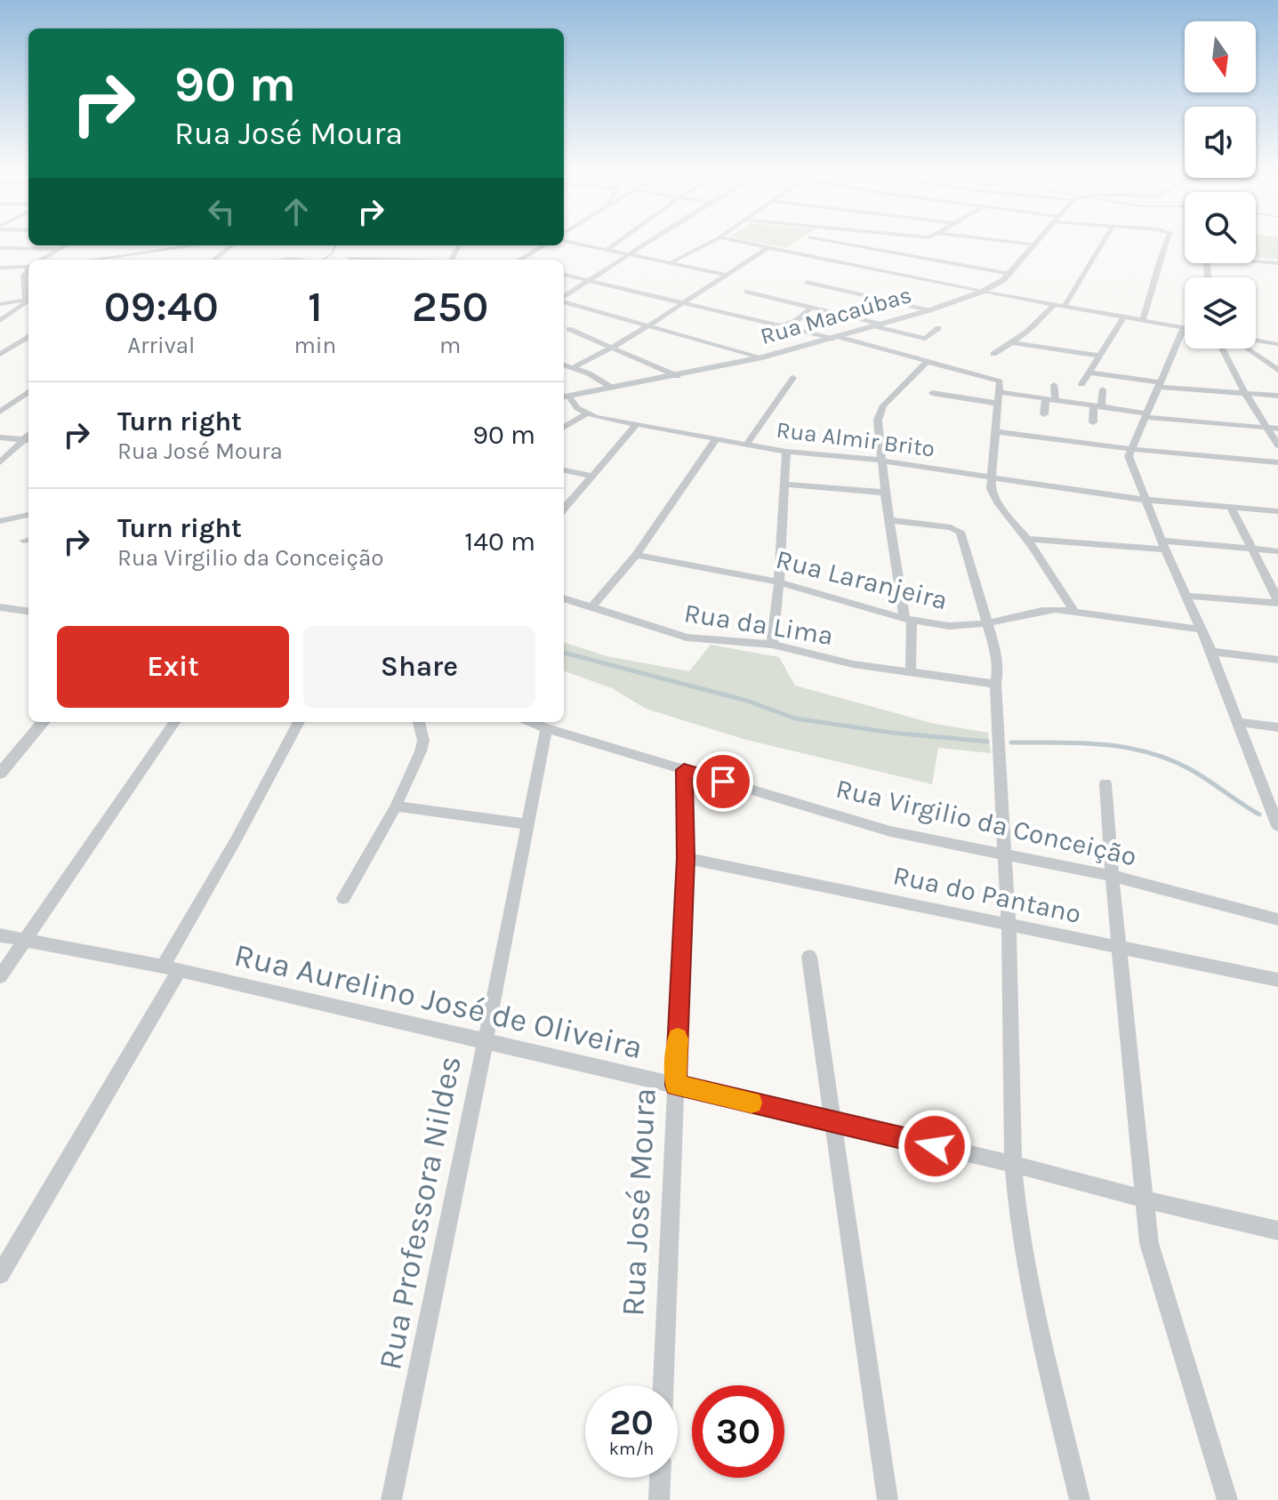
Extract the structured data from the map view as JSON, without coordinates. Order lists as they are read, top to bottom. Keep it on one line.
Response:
{"streets":{"street":["Rua Macaúbas","Rua Almir Brito","Rua Laranjeira","Rua da Lima","Rua Virgilio da Conceição","Rua do Pantano","Rua Aurelino José de Oliveira","Rua José Moura","Rua Professora Nildes"]},"crossings":[["Rua Virgilio da Conceição","Rua José Moura"],["Rua Virgilio da Conceição","Rua Professora Nildes"],["Rua do Pantano","Rua José Moura"],["Rua Aurelino José de Oliveira","Rua José Moura"],["Rua Aurelino José de Oliveira","Rua Professora Nildes"]],"north":"bottom","page":{"turn":["90 m","Rua José Moura"],"eta":["09:40","Arrival","1","min","250","m"],"list":[{"name":"Turn right","note":"Rua José Moura","value":"90 m"},{"name":"Turn right","note":"Rua Virgilio da Conceição","value":"140 m"}],"buttons":["Exit","Share"],"speed":"20 km/h","limit":"30"}}
